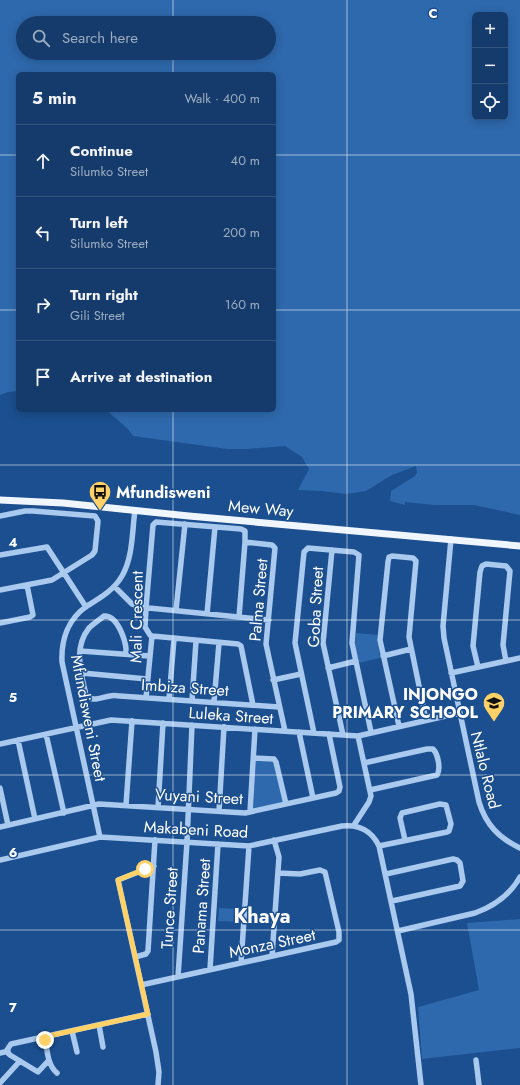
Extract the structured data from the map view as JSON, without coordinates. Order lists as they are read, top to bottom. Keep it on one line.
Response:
{"streets":{"main road":["Mew Way"],"street":["Palma Street","Goba Street","Mali Crescent","Imbiza Street","Luleka Street","Mfundisweni Street","Ntlalo Road","Vuyani Street","Makabeni Road","Panama Street","Tunce Street","Monza Street"]},"crossings":[["Mew Way","Mfundisweni Street"],["Mew Way","Ntlalo Road"],["Palma Street","Mali Crescent"],["Palma Street","Imbiza Street"],["Palma Street","Luleka Street"],["Goba Street","Luleka Street"],["Mali Crescent","Imbiza Street"],["Luleka Street","Mfundisweni Street"],["Luleka Street","Ntlalo Road"],["Luleka Street","Vuyani Street"],["Luleka Street","Tunce Street"],["Mfundisweni Street","Vuyani Street"],["Mfundisweni Street","Makabeni Road"],["Vuyani Street","Tunce Street"],["Makabeni Road","Panama Street"],["Makabeni Road","Tunce Street"],["Panama Street","Monza Street"],["Tunce Street","Monza Street"]],"districts":["Khaya"],"places":{"bus stop":["Mfundisweni"],"school or university":["INJONGO PRIMARY SCHOOL"]},"page":{"map_buttons":["+","−"],"search":"Search here","heading":["5 min","Walk · 400 m"],"list":[["Continue","Silumko Street","40 m"],["Turn left","Silumko Street","200 m"],["Turn right","Gili Street","160 m"],"Arrive at destination"]},"grid":{"columns":["C"],"rows":["4","5","6","7"]}}
